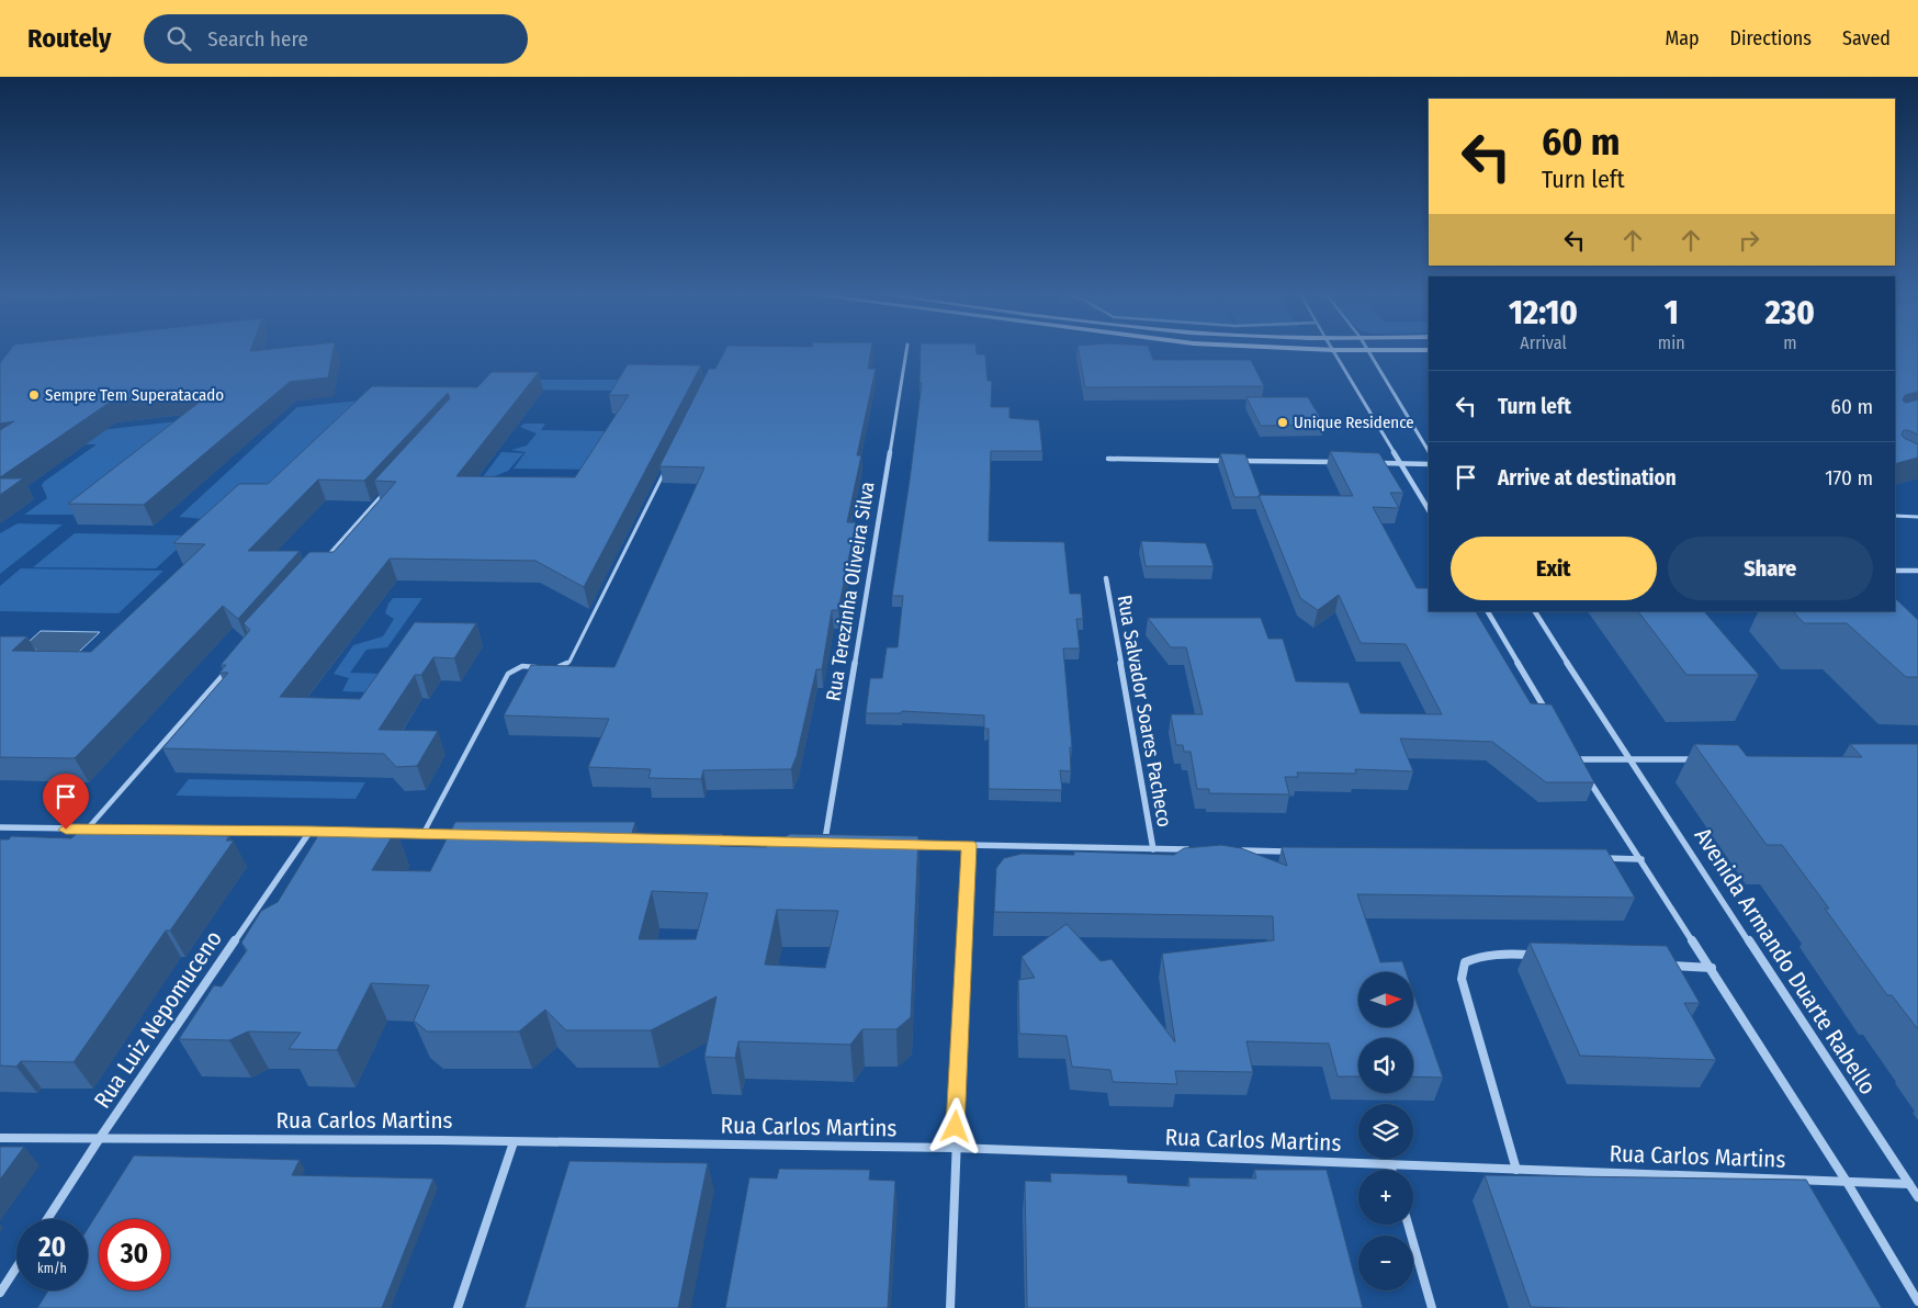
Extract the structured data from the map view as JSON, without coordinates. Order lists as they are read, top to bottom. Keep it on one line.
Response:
{"streets":{"street":["Rua Terezinha Oliveira Silva","Rua Salvador Soares Pacheco","Avenida Armando Duarte Rabello","Rua Luiz Nepomuceno","Rua Carlos Martins"]},"crossings":[["Avenida Armando Duarte Rabello","Rua Carlos Martins"],["Rua Luiz Nepomuceno","Rua Carlos Martins"]],"places":["Sempre Tem Superatacado","Unique Residence"],"north":"right","page":{"header":"Routely","search":"Search here","nav":["Map","Directions","Saved"],"turn":["60 m","Turn left"],"eta":["12:10","Arrival","1","min","230","m"],"list":[{"name":"Turn left","value":"60 m"},{"name":"Arrive at destination","value":"170 m"}],"buttons":["Exit","Share"],"map_buttons":["+","−"],"speed":"20 km/h","limit":"30"}}
